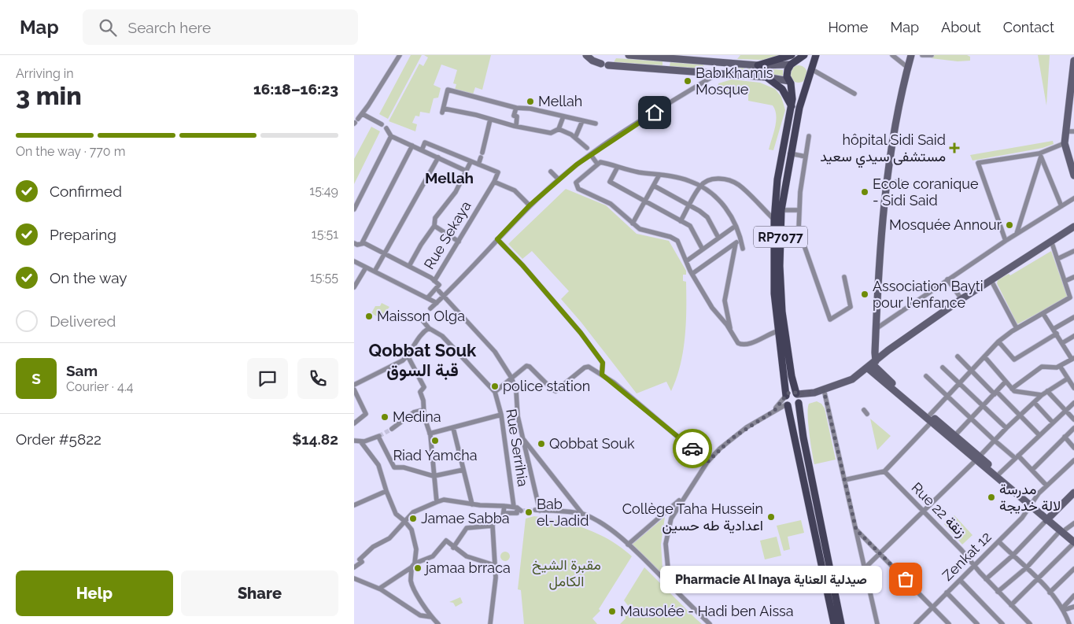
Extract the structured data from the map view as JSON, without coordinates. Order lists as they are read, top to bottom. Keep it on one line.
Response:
{"streets":{"main road":["RP7077"],"street":["Rue Sekaya","Rue Serrihia","Rue 22 زنقة","Zenkat 12"]},"crossings":[["Rue 22 زنقة","Zenkat 12"]],"districts":["Mellah","Qobbat Souk قبة السوق"],"parks":["مقبرة الشيخ الكامل"],"places":{"other":["Bab Khamis Mosque","Mellah","Ecole coranique - Sidi Said","Mosquée Annour","Association Bayti pour l'enfance","Maisson Olga","police station","Medina","Riad Yamcha","Qobbat Souk","مدرسة لالة خديجة","Bab el-Jadid","Collège Taha Hussein اعدادية طه حسين","Jamae Sabba","jamaa brraca","Pharmacie Al Inaya صيدلية العناية","Mausolée - Hadi ben Aissa"],"health":["hôpital Sidi Said مستشفى سيدي سعيد"]},"page":{"header":"Map","search":"Search here","nav":["Home","Map","About","Contact"],"heading":["3 min","Arriving in","16:18–16:23"],"panel":["Sam","Courier · 4.4","Order #5822","$14.82"],"bar":"On the way · 770 m","list":[["Confirmed","15:49"],["Preparing","15:51"],["On the way","15:55"],"Delivered"],"round":"S","buttons":["Help","Share"],"bubble":"Pharmacie Al Inaya صيدلية العناية"}}
